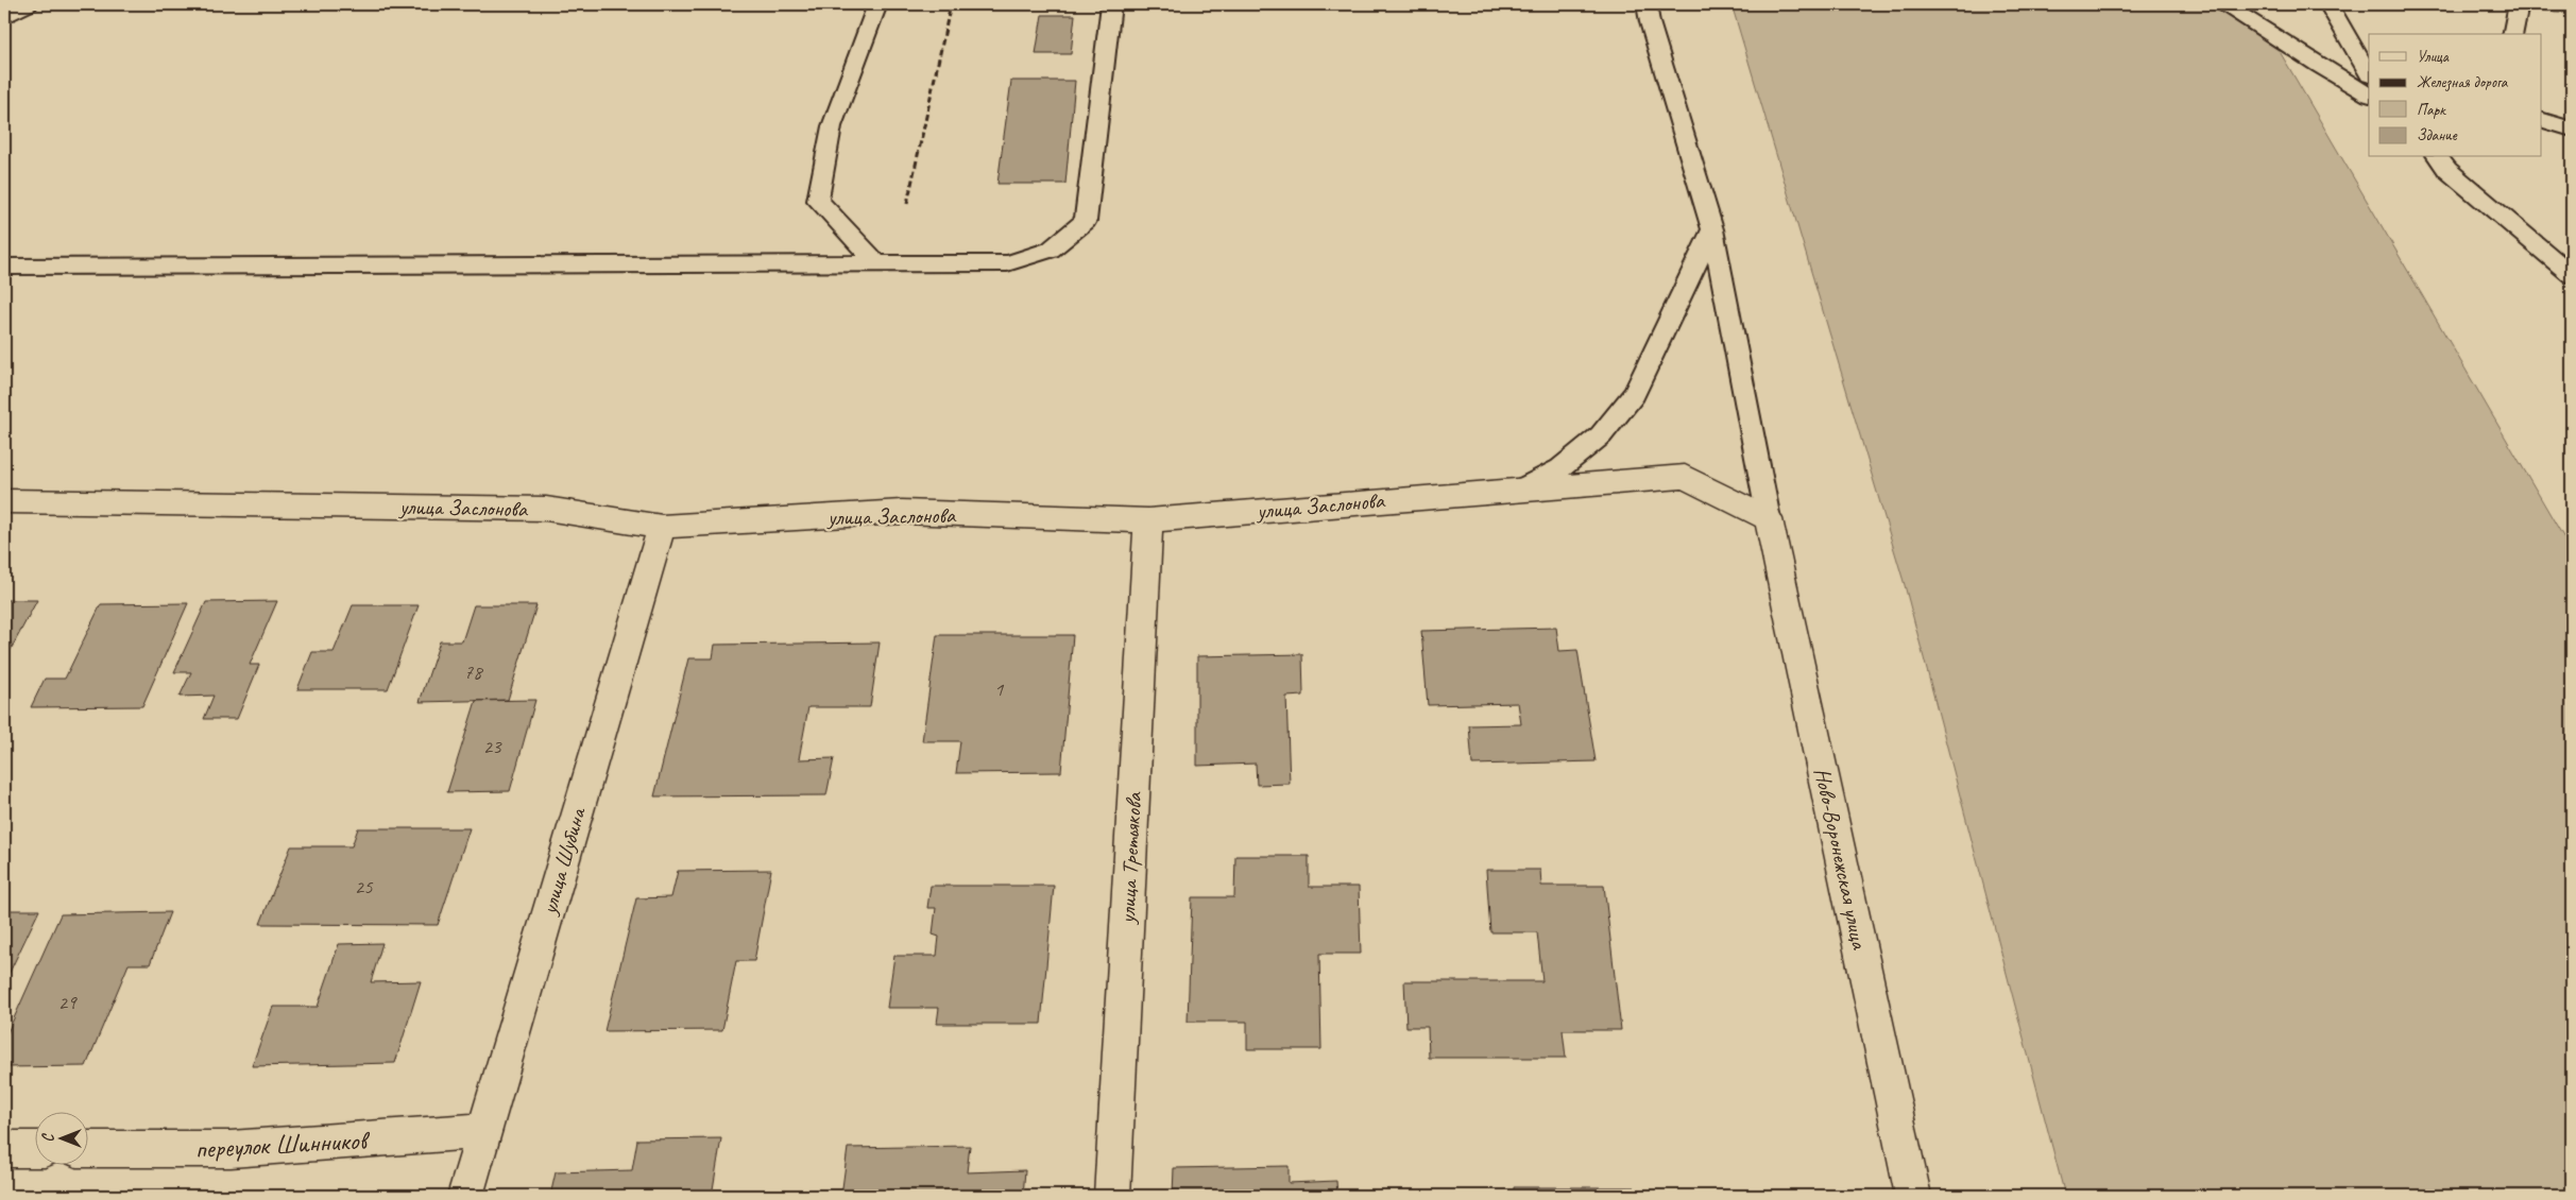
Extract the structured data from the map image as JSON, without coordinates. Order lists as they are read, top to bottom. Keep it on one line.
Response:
{"streets":{"street":["улица Заслонова","улица Третьякова","Ново-Воронежская улица","улица Шубина","переулок Шинников"]},"crossings":[["улица Заслонова","улица Третьякова"],["улица Заслонова","Ново-Воронежская улица"],["улица Заслонова","улица Шубина"],["улица Шубина","переулок Шинников"]],"house_numbers":["78","1","23","25","29"],"legend":["Улица","Железная дорога","Парк","Здание"],"north":"left"}
